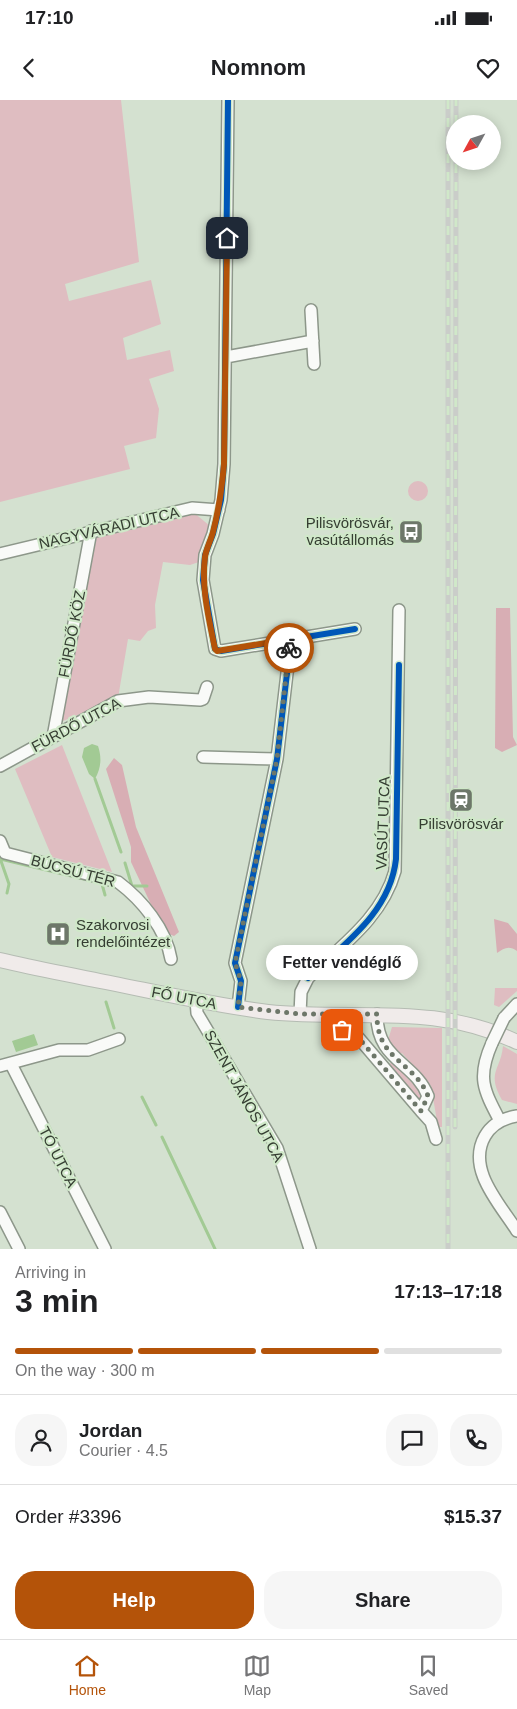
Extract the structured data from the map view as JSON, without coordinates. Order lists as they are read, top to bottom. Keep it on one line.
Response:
{"streets":{"main road":["FŐ UTCA"],"street":["NAGYVÁRADI UTCA","FÜRDŐ KÖZ","FÜRDŐ UTCA","VASÚT UTCA","BÚCSÚ TÉR","SZENT JÁNOS UTCA","TÓ UTCA"]},"crossings":[["NAGYVÁRADI UTCA","FÜRDŐ KÖZ"],["FÜRDŐ KÖZ","FÜRDŐ UTCA"],["VASÚT UTCA","FŐ UTCA"],["FŐ UTCA","SZENT JÁNOS UTCA"]],"places":{"bus stop":["Pilisvörösvár, vasútállomás"],"station":["Pilisvörösvár"],"hospital":["Szakorvosi rendelőintézet"],"other":["Fetter vendéglő"]},"north":"bottom left","page":{"status":"17:10","header":"Nomnom","bubble":"Fetter vendéglő","heading":["3 min","Arriving in","17:13–17:18"],"panel":["Jordan","Courier · 4.5","Order #3396","$15.37"],"bar":"On the way · 300 m","buttons":["Help","Share"],"tabs":["Home","Map","Saved"]}}
